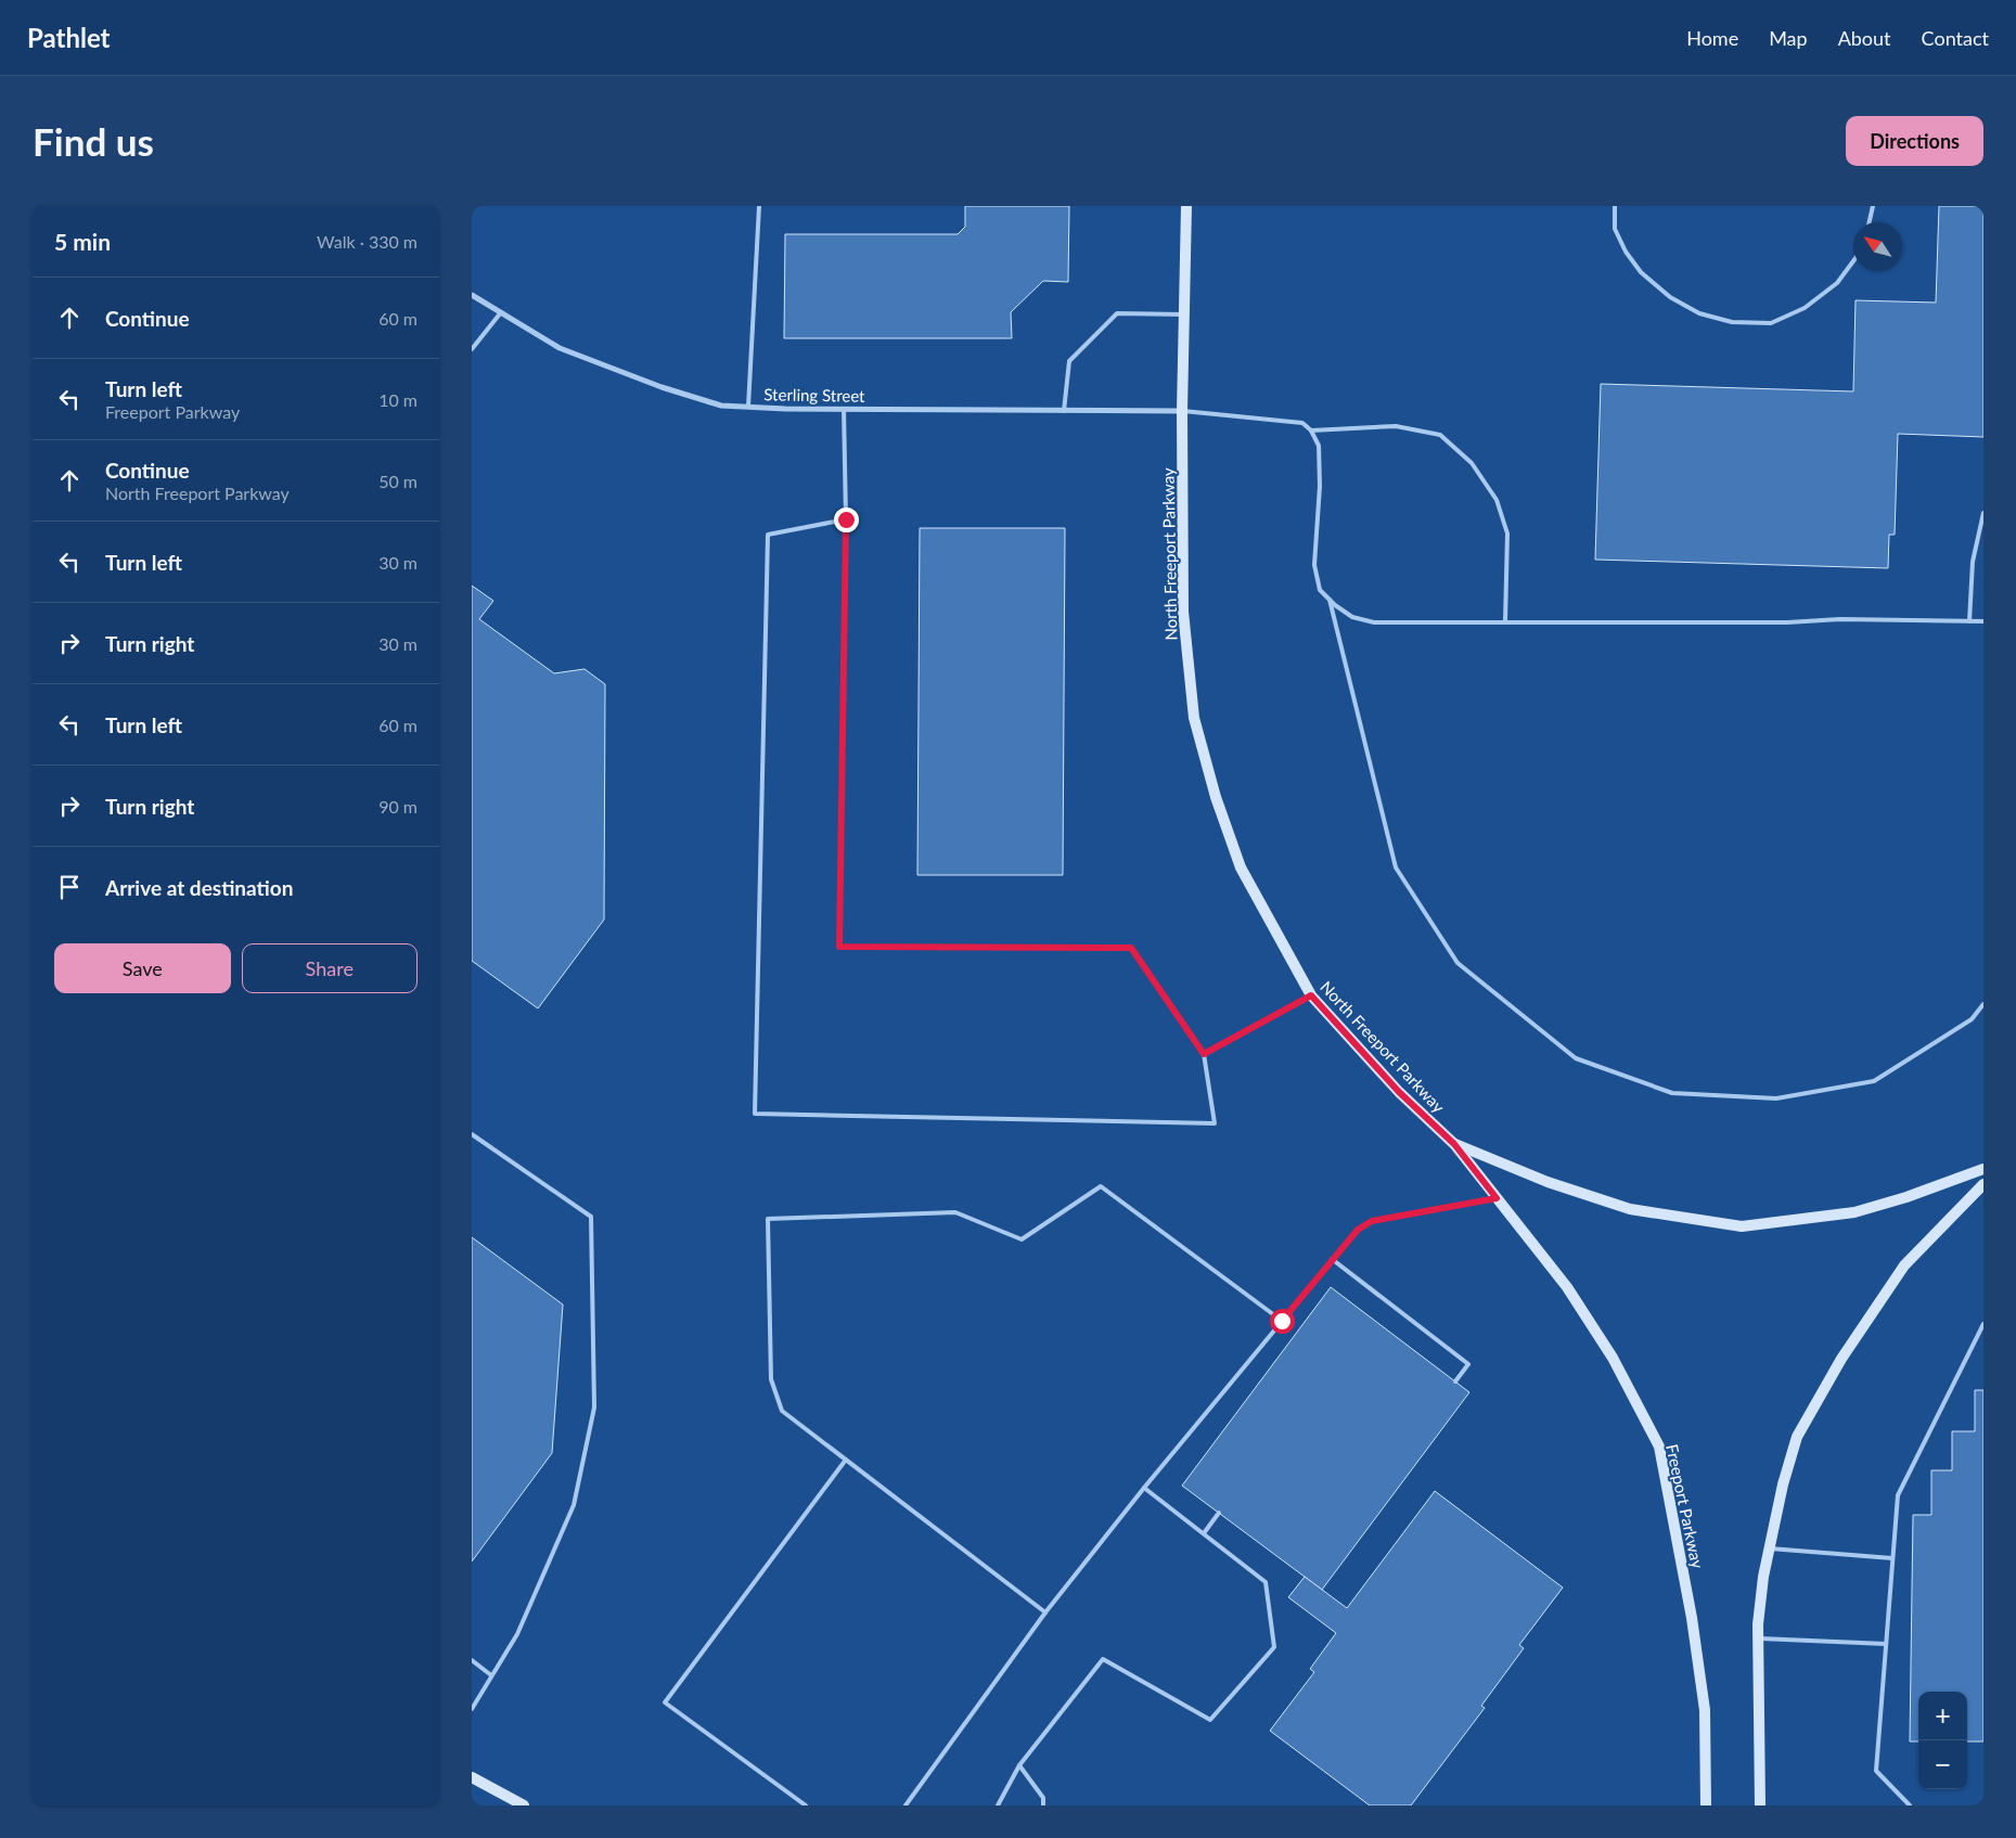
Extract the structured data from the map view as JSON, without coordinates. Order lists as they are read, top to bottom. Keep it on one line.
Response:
{"streets":{"main road":["North Freeport Parkway","Freeport Parkway"],"street":["Sterling Street"]},"crossings":[["Sterling Street","North Freeport Parkway"],["North Freeport Parkway","Freeport Parkway"]],"north":"top left","page":{"header":"Pathlet","nav":["Home","Map","About","Contact"],"buttons":["Directions",["Save","Share"]],"title":"Find us","heading":["5 min","Walk · 330 m"],"list":[["Continue","60 m"],["Turn left","Freeport Parkway","10 m"],["Continue","North Freeport Parkway","50 m"],["Turn left","30 m"],["Turn right","30 m"],["Turn left","60 m"],["Turn right","90 m"],"Arrive at destination"],"map_buttons":["+","−"]}}
